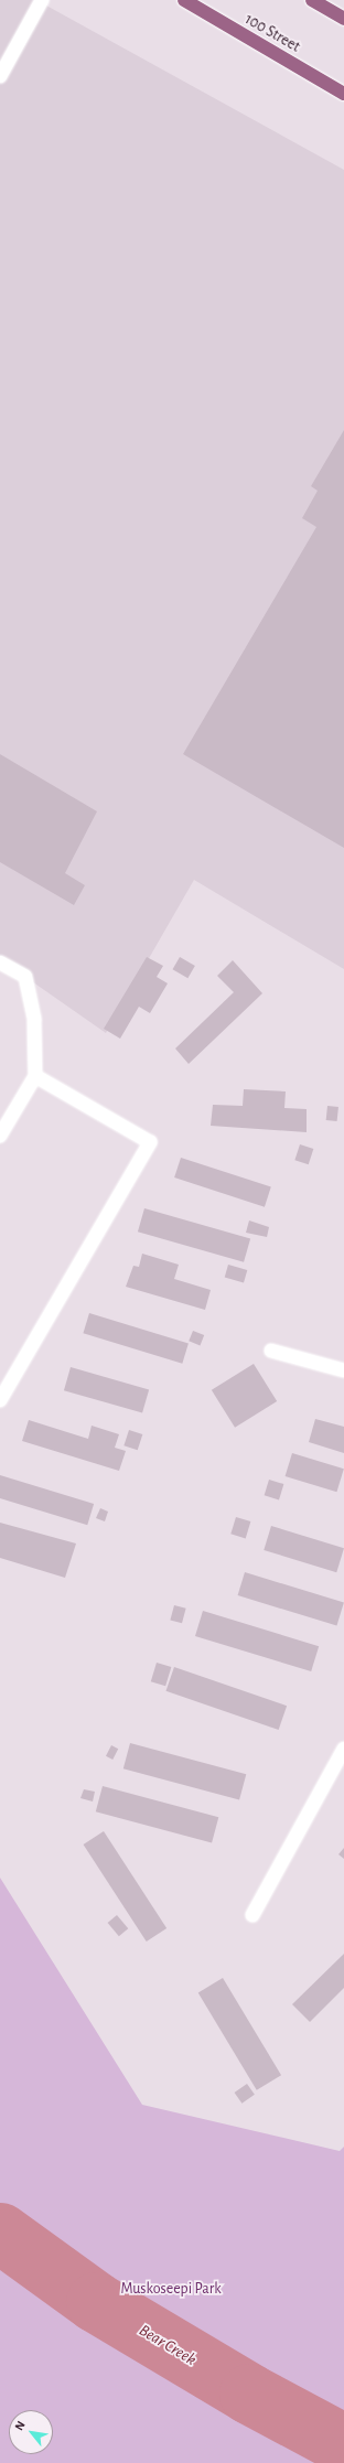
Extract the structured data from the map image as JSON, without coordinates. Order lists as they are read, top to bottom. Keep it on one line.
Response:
{"streets":{"main road":["100 Street"]},"water":["Bear Creek"],"parks":["Muskoseepi Park"],"north":"top left"}
